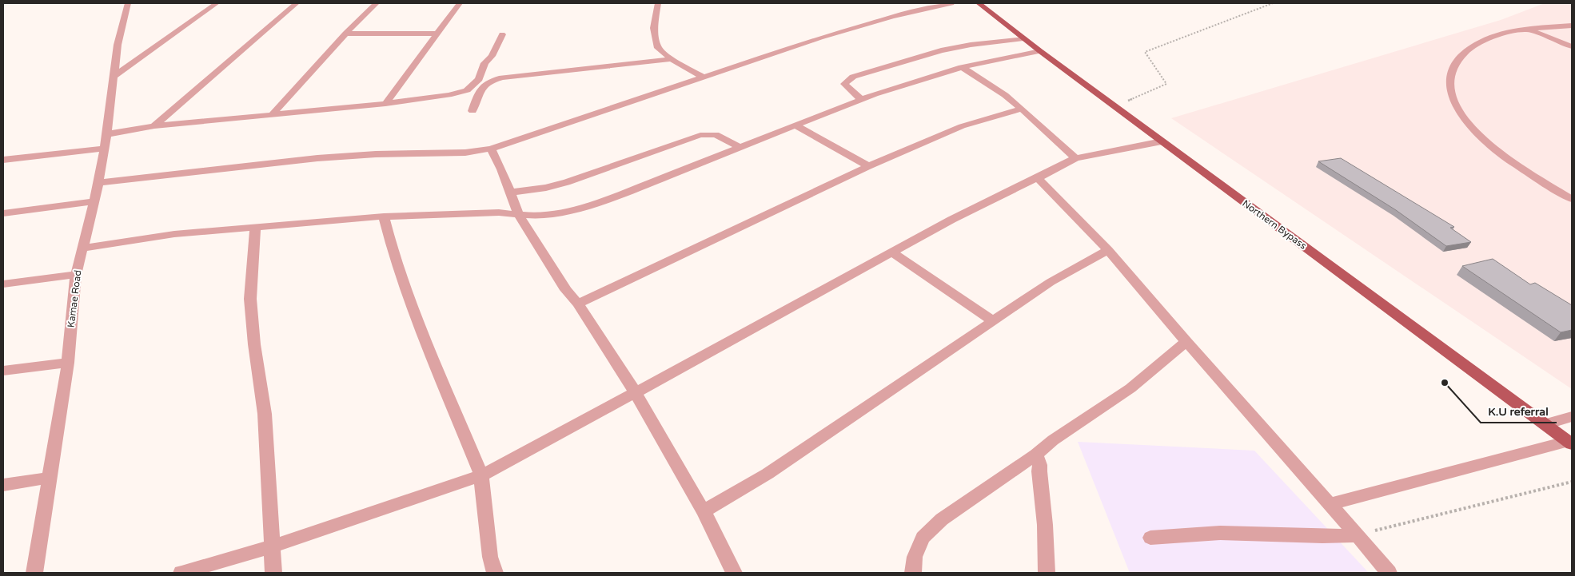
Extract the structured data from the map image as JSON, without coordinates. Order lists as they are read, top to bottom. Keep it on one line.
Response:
{"streets":{"main road":["Northern Bypass"],"street":["Kamae Road"]},"places":["K.U referral"]}
